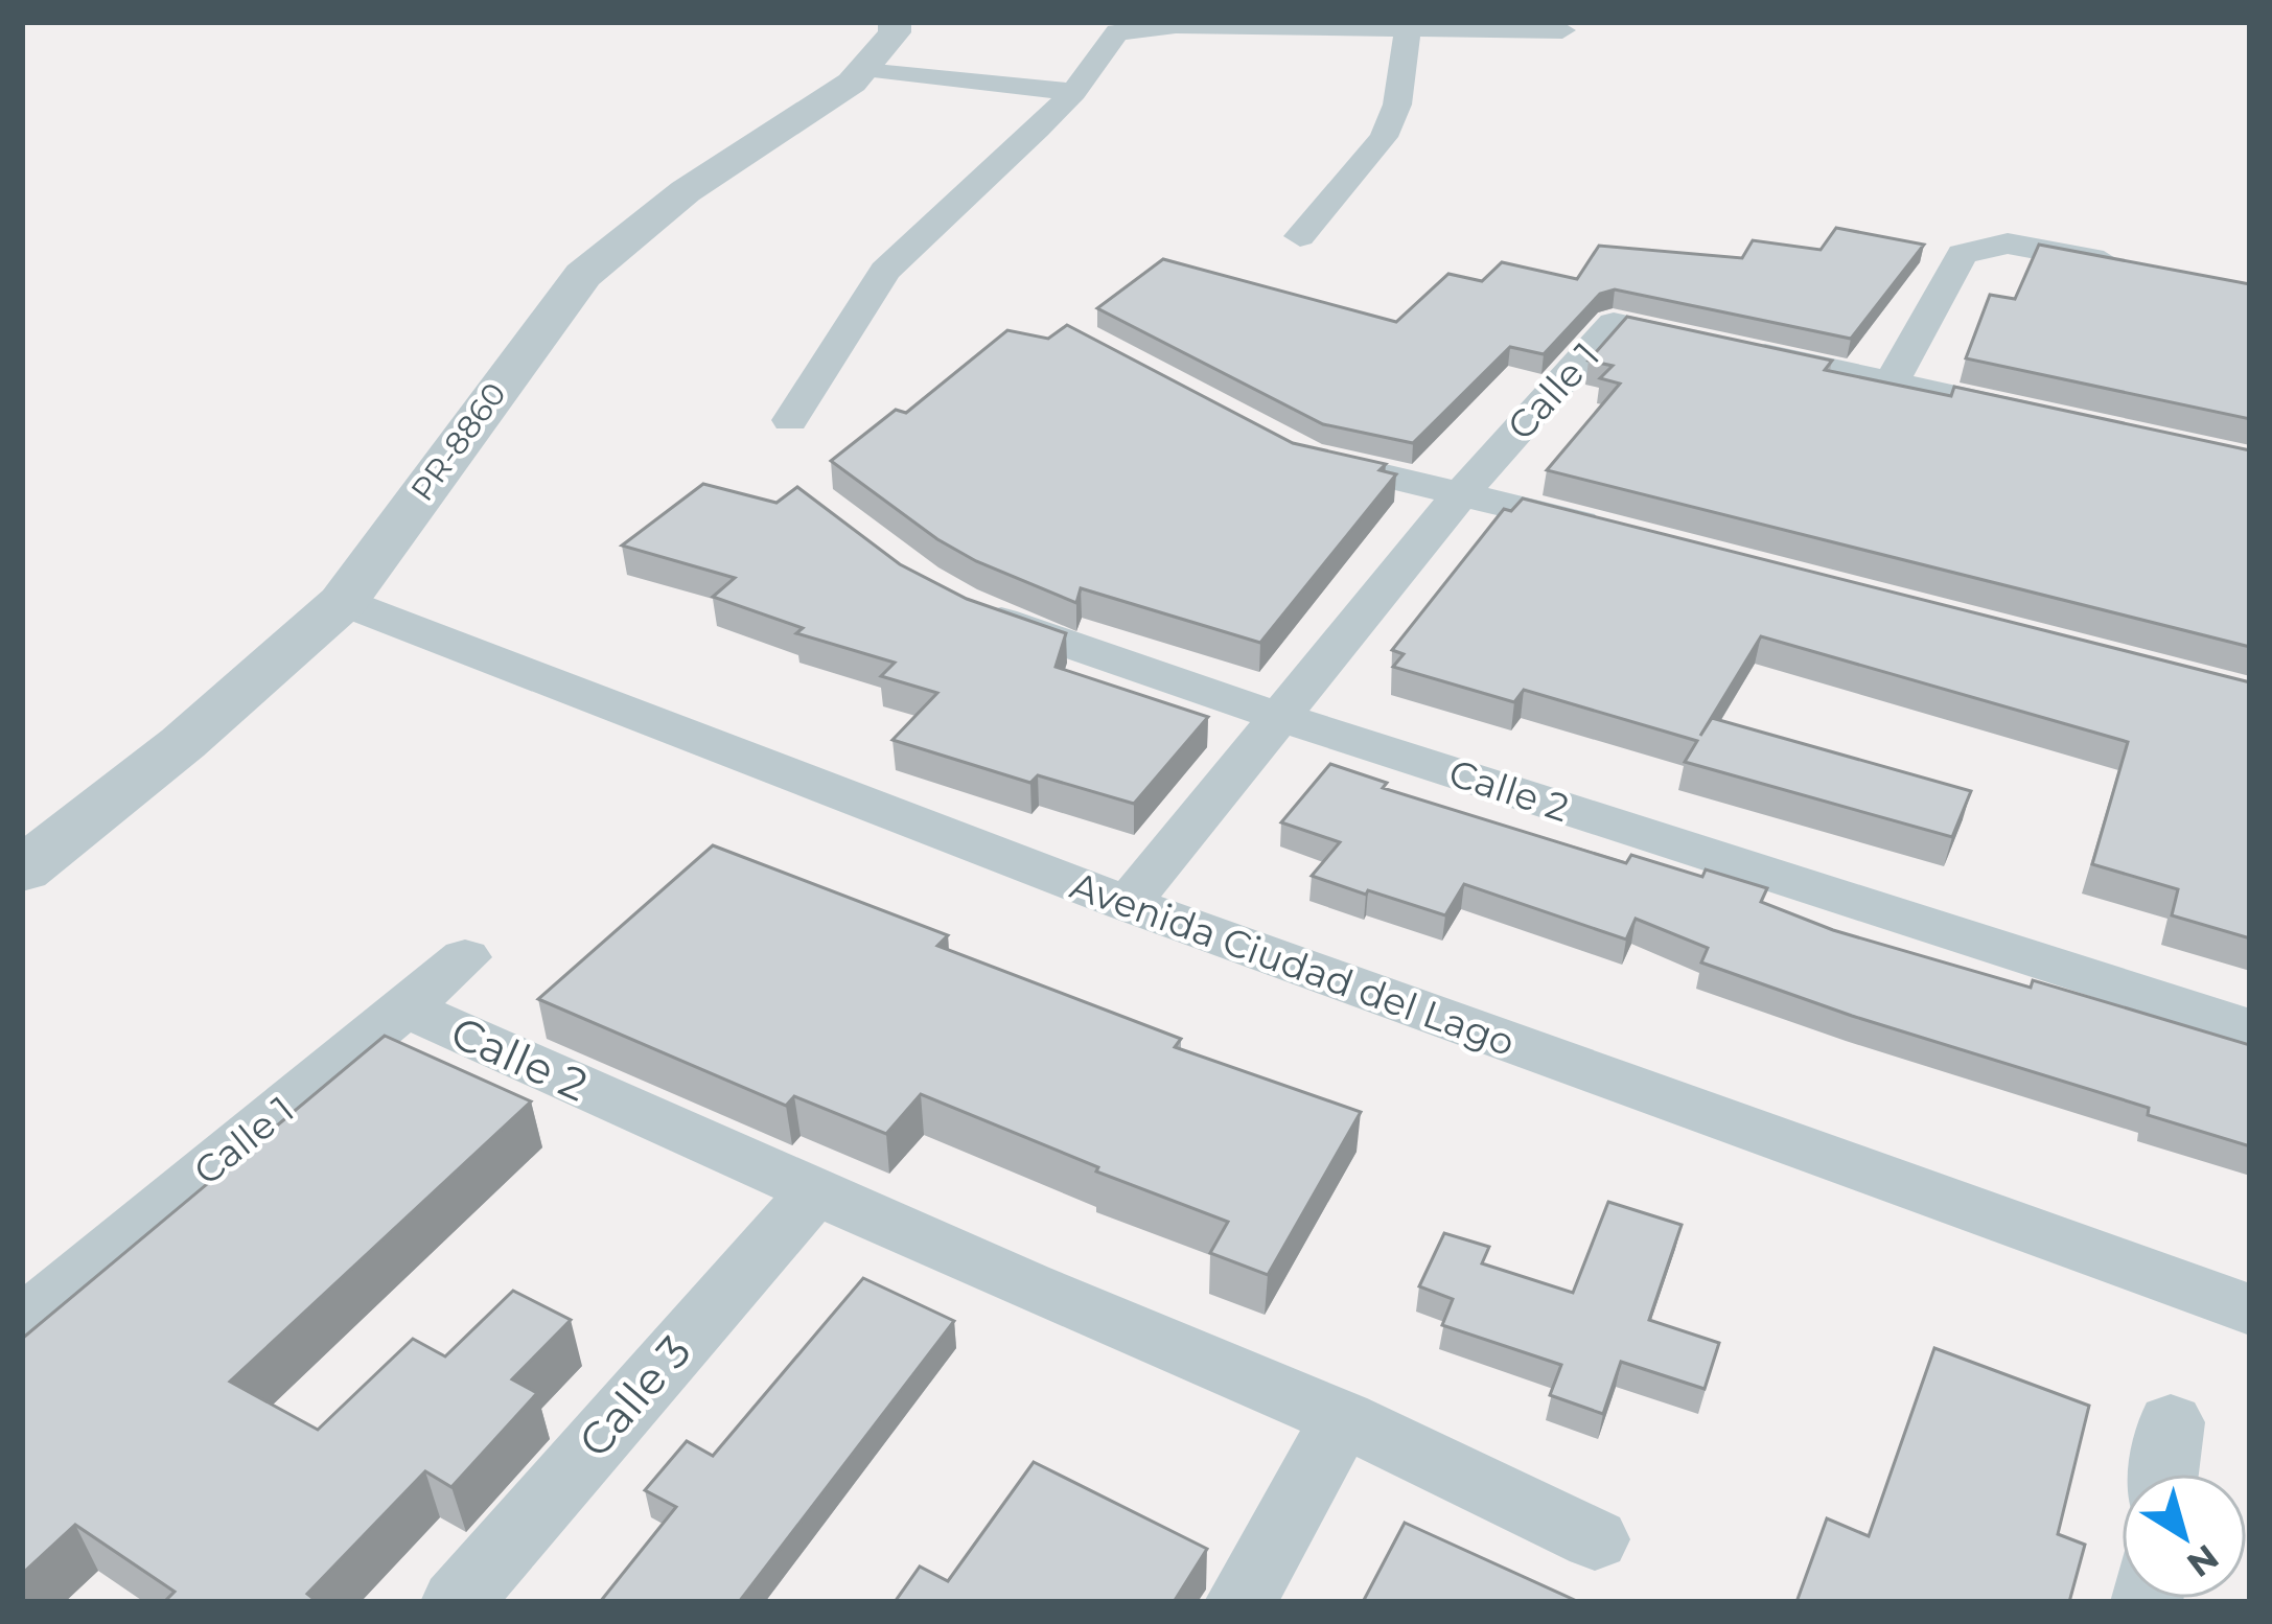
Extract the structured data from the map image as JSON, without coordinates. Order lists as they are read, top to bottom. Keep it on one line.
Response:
{"streets":{"street":["Calle 1","PR-8860","Calle 2","Avenida Ciudad del Lago","Calle 3"]},"crossings":[["Calle 1","Calle 2"],["Calle 1","Avenida Ciudad del Lago"],["PR-8860","Avenida Ciudad del Lago"],["Calle 2","Calle 3"]],"north":"bottom right"}
